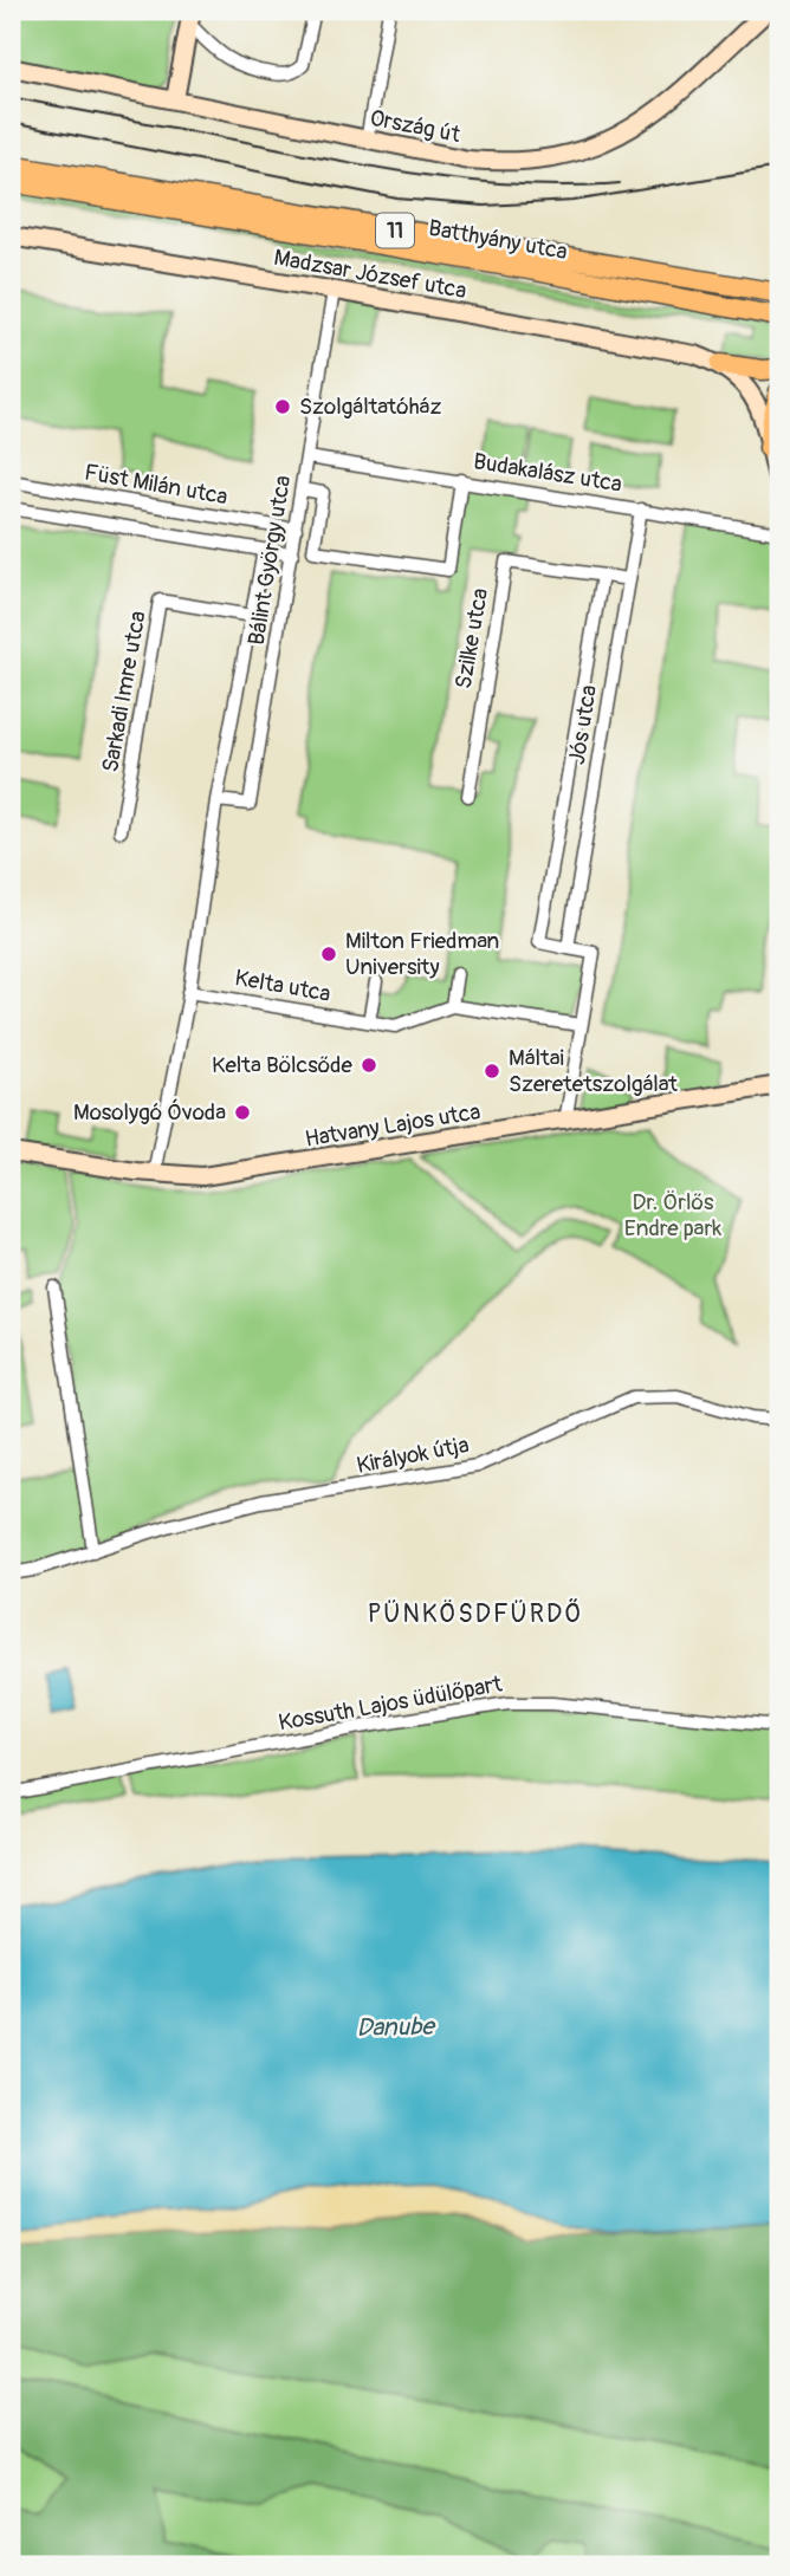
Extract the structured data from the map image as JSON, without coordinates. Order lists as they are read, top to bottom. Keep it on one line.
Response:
{"streets":{"main road":["11","Batthyány utca"],"street":["Ország út","Madzsar József utca","Budakalász utca","Füst Milán utca","Bálint György utca","Szilke utca","Sarkadi Imre utca","Jós utca","Kelta utca","Hatvany Lajos utca","Királyok útja","Kossuth Lajos üdülőpart"]},"crossings":[["Madzsar József utca","Bálint György utca"],["Budakalász utca","Bálint György utca"],["Budakalász utca","Jós utca"],["Füst Milán utca","Bálint György utca"],["Bálint György utca","Sarkadi Imre utca"],["Bálint György utca","Kelta utca"],["Bálint György utca","Hatvany Lajos utca"],["Szilke utca","Jós utca"],["Jós utca","Kelta utca"],["Jós utca","Hatvany Lajos utca"]],"districts":["PÜNKÖSDFÜRDŐ"],"water":["Danube"],"parks":["Dr. Örlős Endre park"],"places":["Szolgáltatóház","Milton Friedman University","Kelta Bölcsőde","Máltai Szeretetszolgálat","Mosolygó Óvoda"]}
